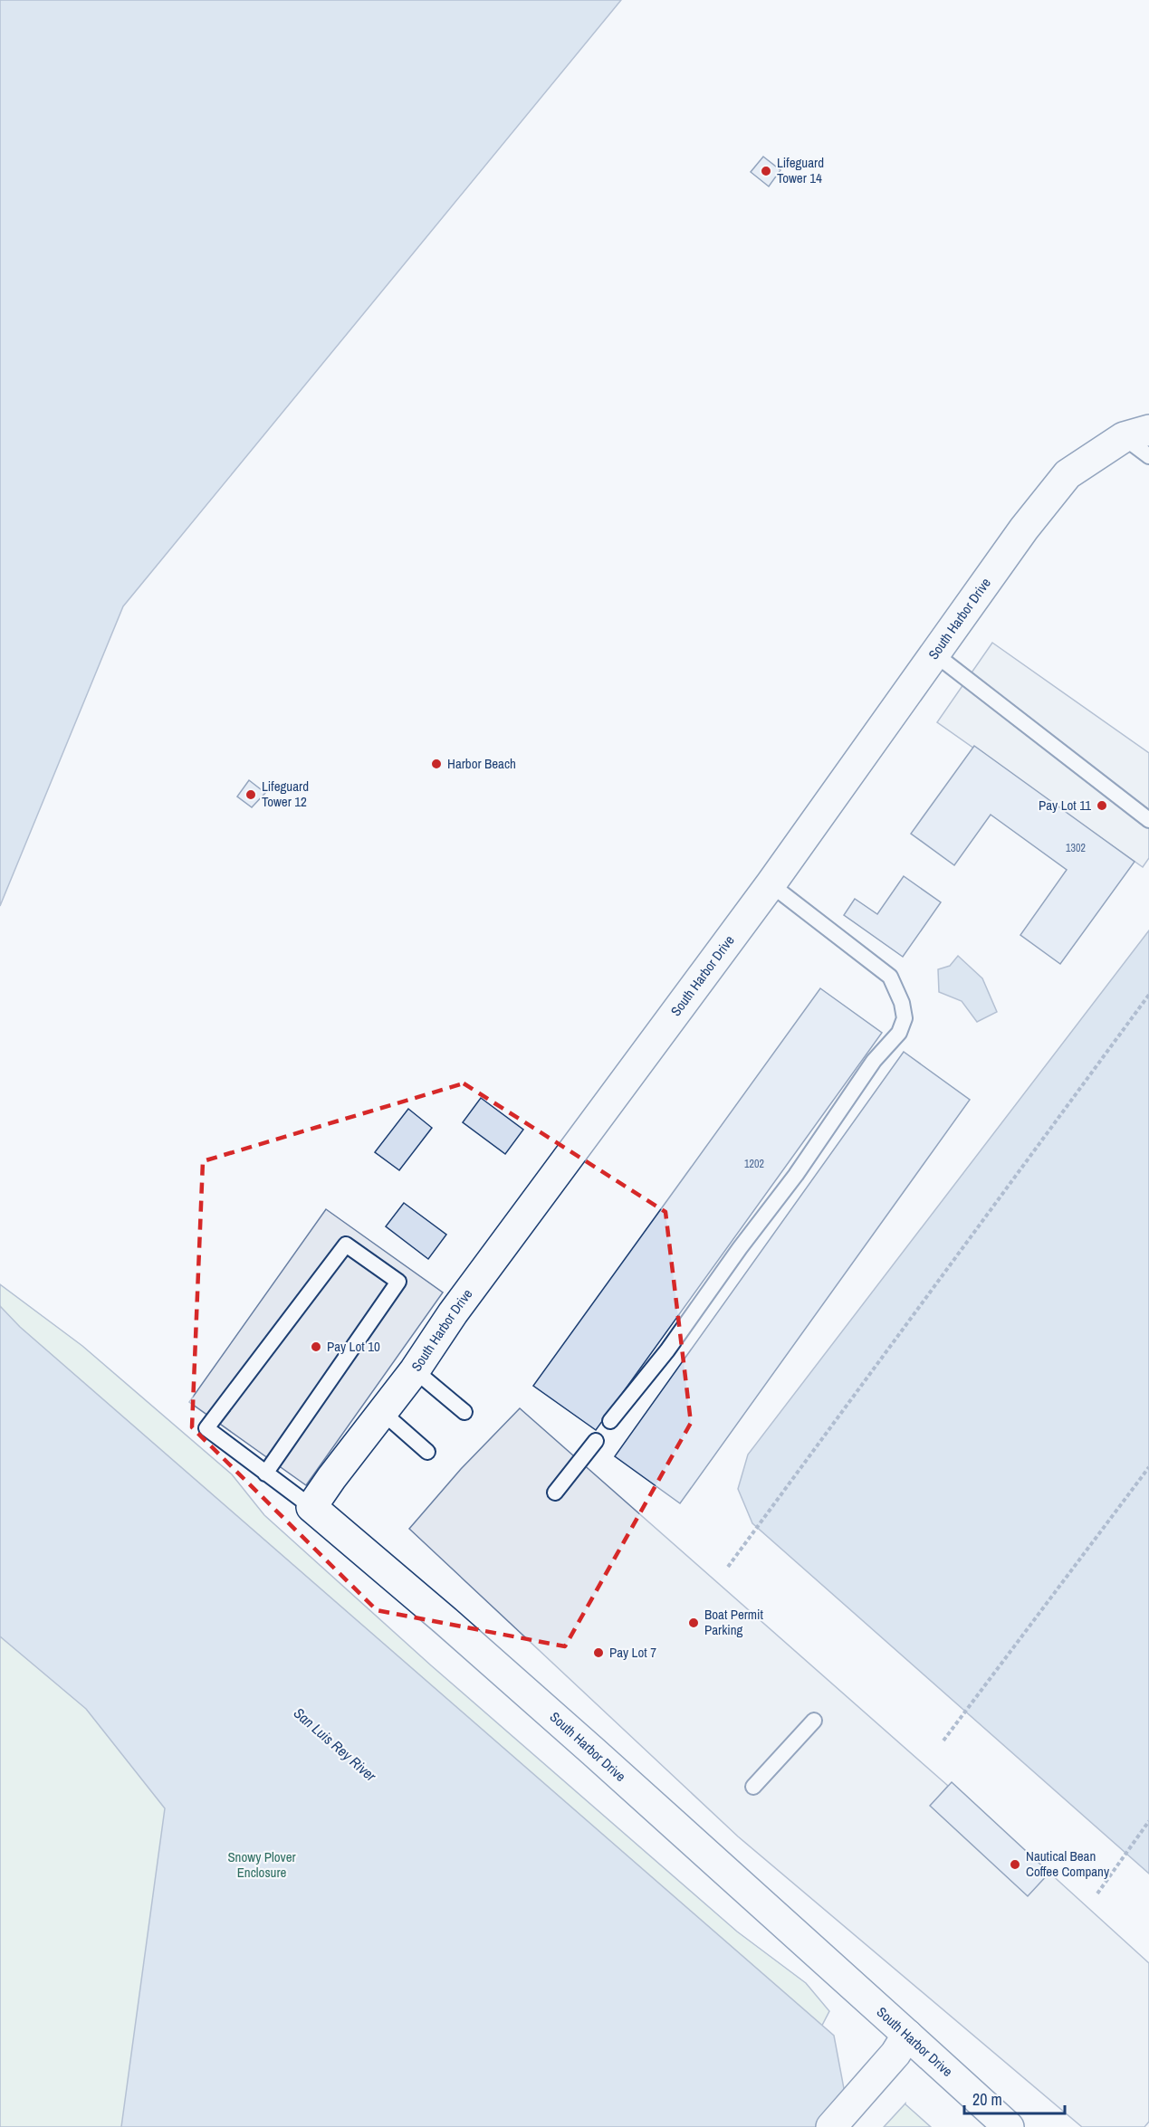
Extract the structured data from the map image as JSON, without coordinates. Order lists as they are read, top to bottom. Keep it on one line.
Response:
{"streets":{"street":["South Harbor Drive"]},"water":["San Luis Rey River"],"parks":["Snowy Plover Enclosure"],"places":["Lifeguard Tower 14","Harbor Beach","Lifeguard Tower 12","Pay Lot 11","Pay Lot 10","Boat Permit Parking","Pay Lot 7","Nautical Bean Coffee Company"],"house_numbers":["1302","1202"],"scale_bar":"20 m"}
